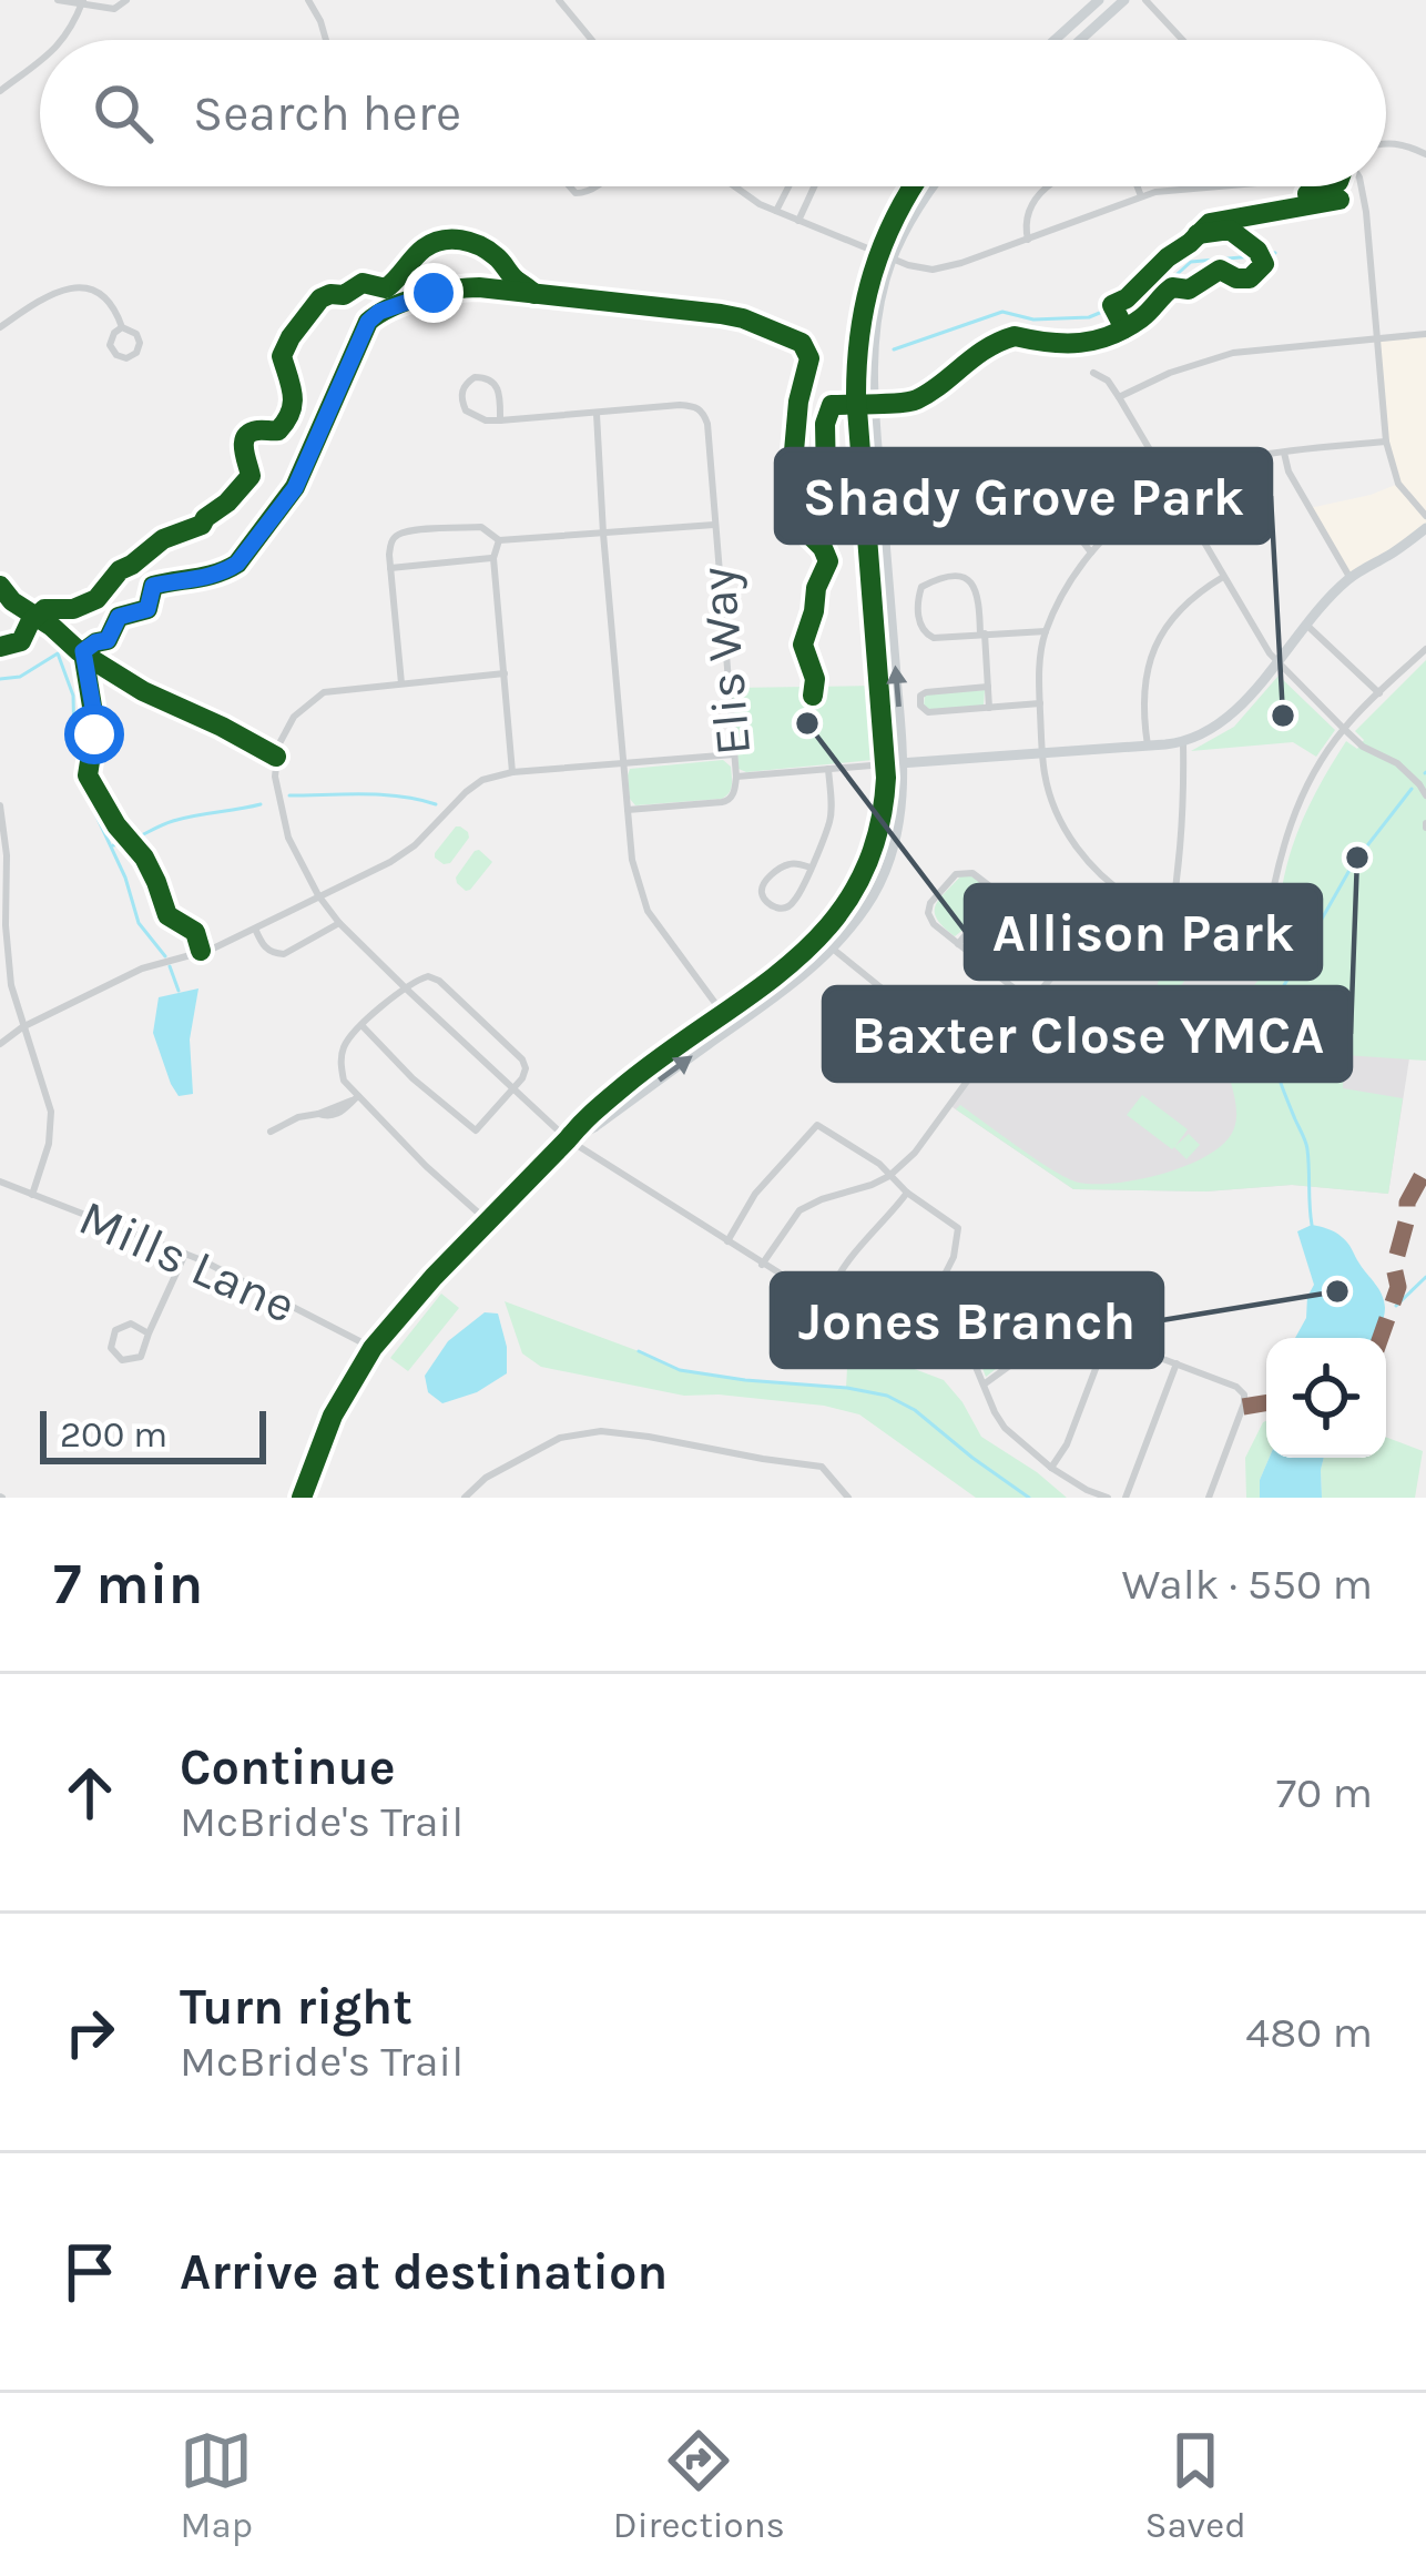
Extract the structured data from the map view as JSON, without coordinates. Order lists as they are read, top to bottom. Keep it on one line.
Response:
{"streets":{"street":["Elis Way","Mills Lane"]},"places":["Shady Grove Park","Allison Park","Baxter Close YMCA","Jones Branch"],"scale_bar":"200 m","page":{"search":"Search here","scale":"200 m","heading":["7 min","Walk · 550 m"],"list":[["Continue","McBride's Trail","70 m"],["Turn right","McBride's Trail","480 m"],"Arrive at destination"],"nav":["Map","Directions","Saved"]}}
